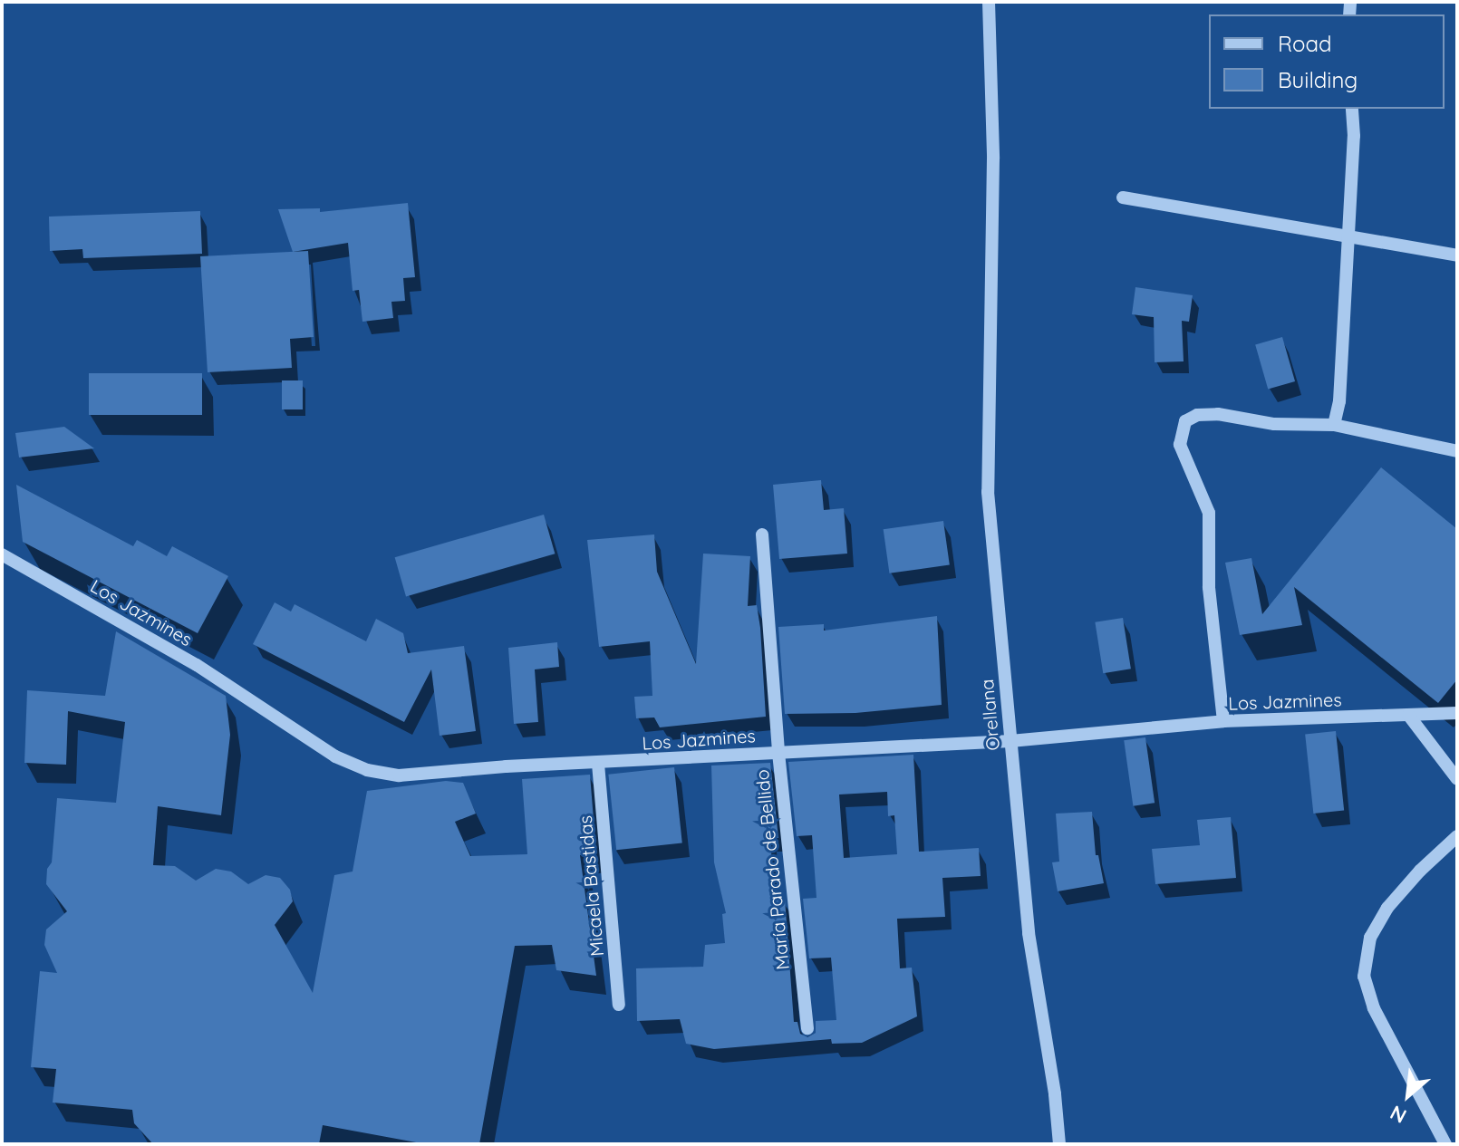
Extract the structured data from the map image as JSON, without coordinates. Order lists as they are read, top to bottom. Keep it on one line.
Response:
{"streets":{"street":["Los Jazmines","Orellana","María Parado de Bellido","Micaela Bastidas"]},"crossings":[["Los Jazmines","Orellana"],["Los Jazmines","María Parado de Bellido"],["Los Jazmines","Micaela Bastidas"]],"legend":["Road","Building"],"north":"bottom left"}
